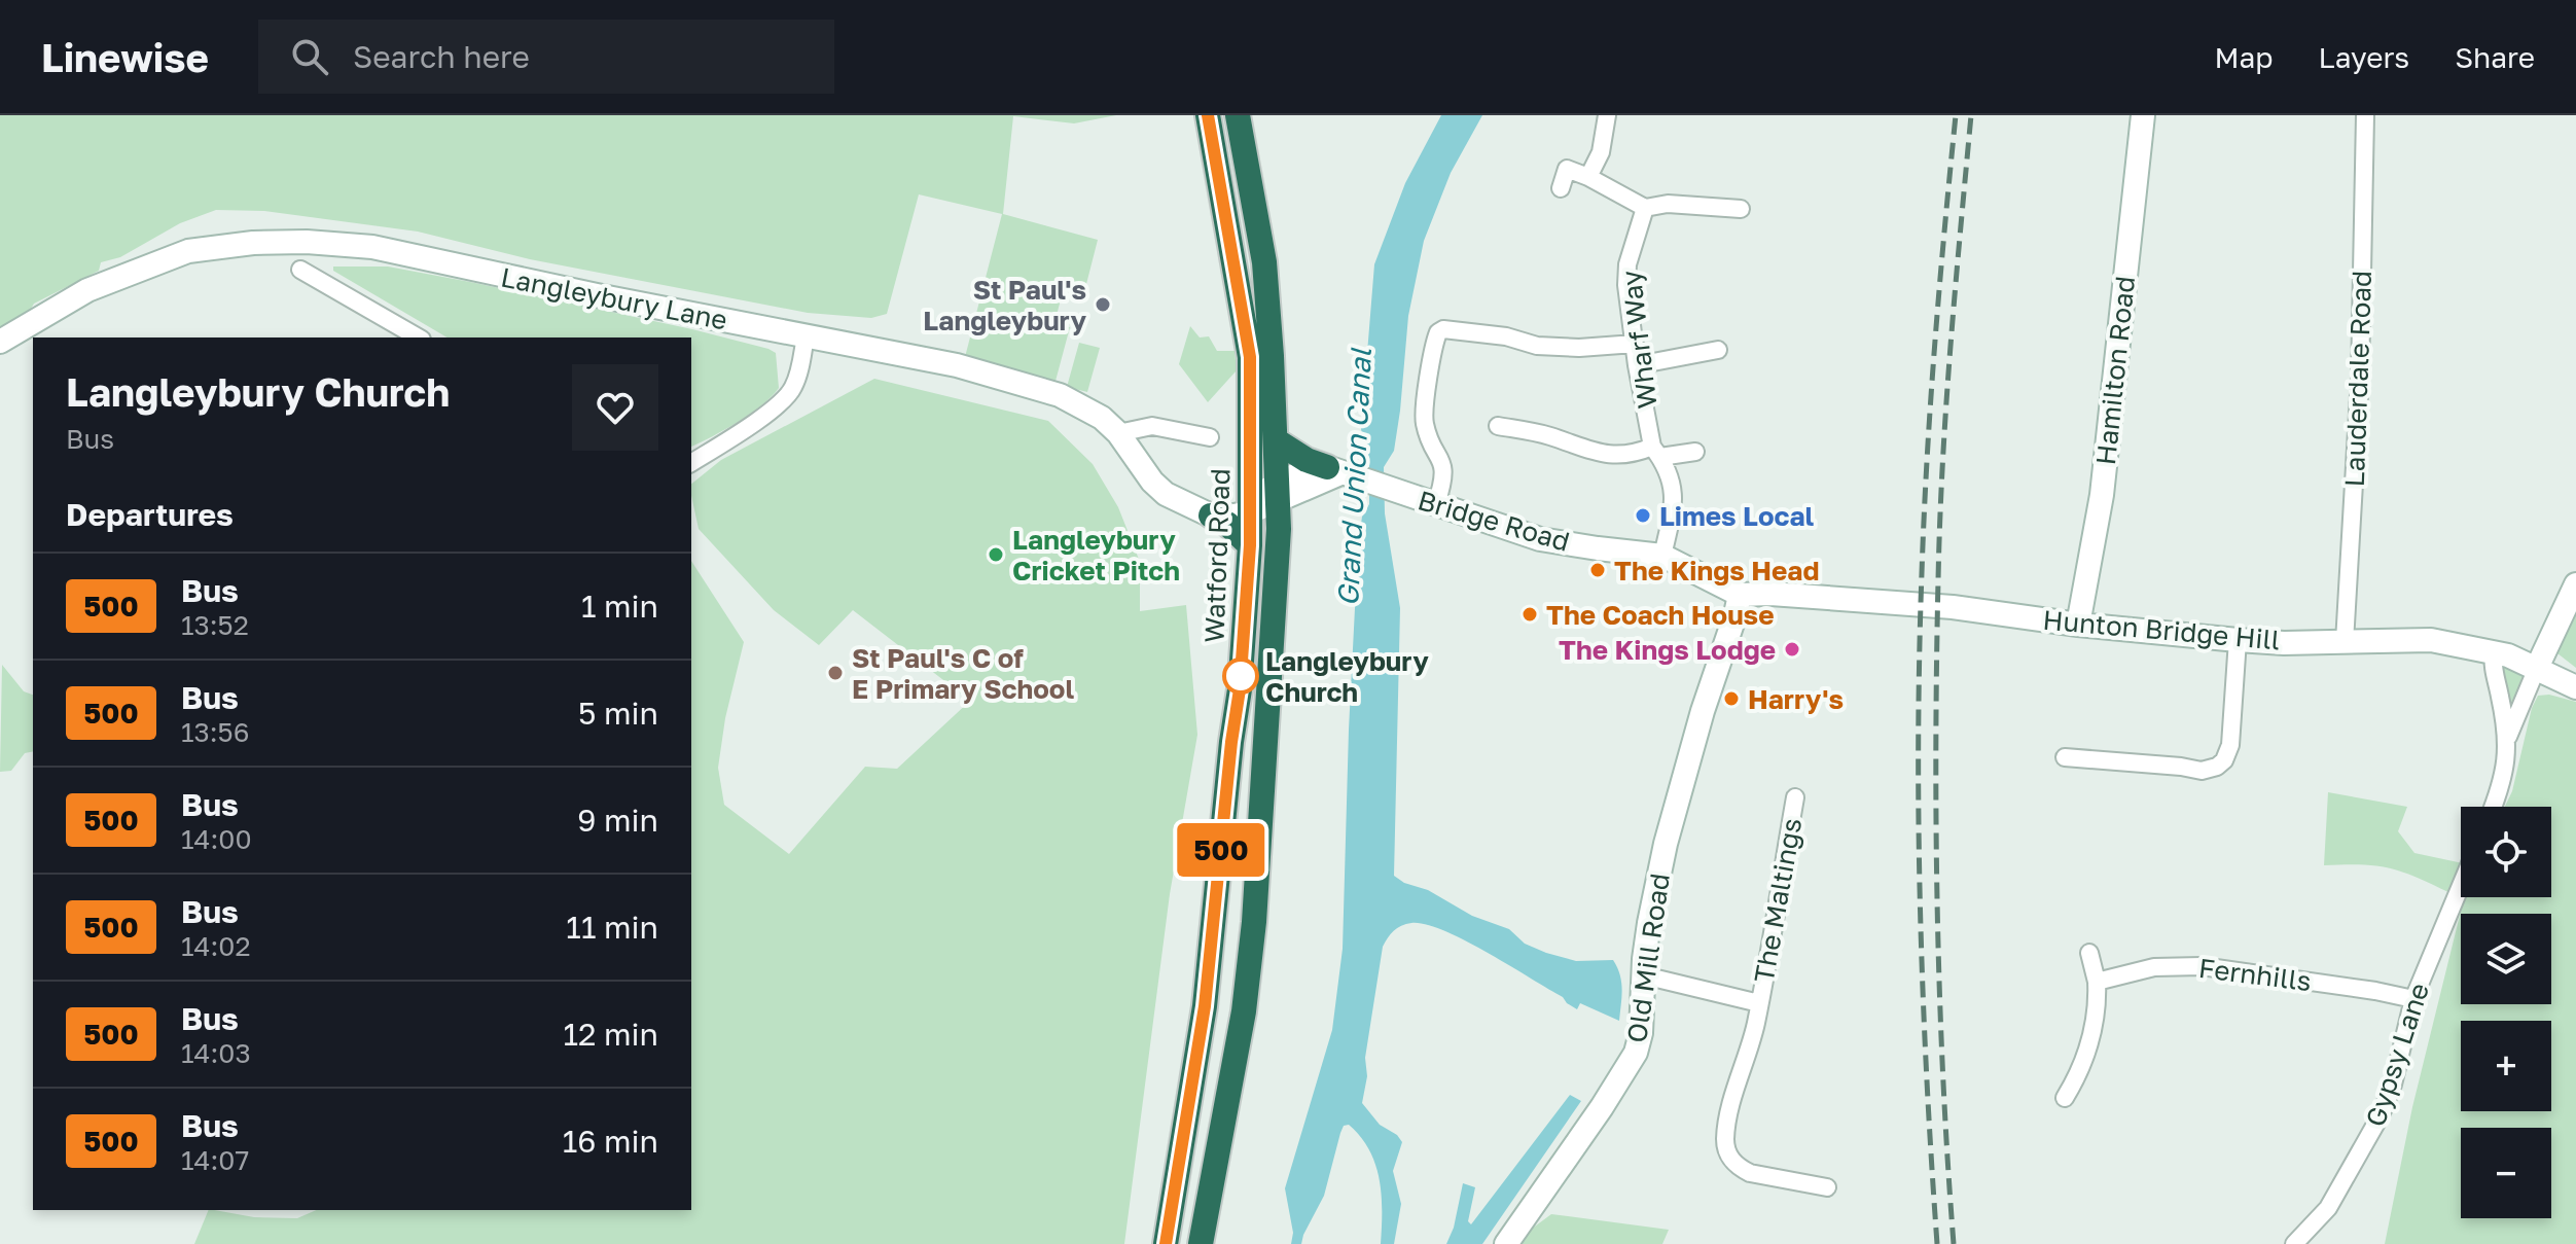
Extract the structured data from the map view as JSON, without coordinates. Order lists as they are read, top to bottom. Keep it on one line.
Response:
{"streets":{"highway":["Watford Road"],"street":["Langleybury Lane","Wharf Way","Hamilton Road","Lauderdale Road","Bridge Road","Hunton Bridge Hill","The Maltings","Old Mill Road","Fernhills","Gypsy Lane"]},"crossings":[["Wharf Way","Bridge Road"],["Hamilton Road","Hunton Bridge Hill"],["Lauderdale Road","Hunton Bridge Hill"],["Bridge Road","Hunton Bridge Hill"],["Bridge Road","Old Mill Road"],["Hunton Bridge Hill","Old Mill Road"],["The Maltings","Old Mill Road"],["Fernhills","Gypsy Lane"]],"water":["Grand Union Canal"],"places":["St Paul's Langleybury","Limes Local","Langleybury Cricket Pitch","The Kings Head","The Coach House","The Kings Lodge","St Paul's C of E Primary School","Langleybury Church","Harry's"],"lines":["bus line 500"],"page":{"header":"Linewise","search":"Search here","nav":["Map","Layers","Share"],"on_map":"500","heading":[["Langleybury Church","Bus"],"Departures"],"list":[{"mark":"500","name":"Bus","note":"13:52","value":"1 min"},{"mark":"500","name":"Bus","note":"13:56","value":"5 min"},{"mark":"500","name":"Bus","note":"14:00","value":"9 min"},{"mark":"500","name":"Bus","note":"14:02","value":"11 min"},{"mark":"500","name":"Bus","note":"14:03","value":"12 min"},{"mark":"500","name":"Bus","note":"14:07","value":"16 min"}],"map_buttons":["+","−"]}}
